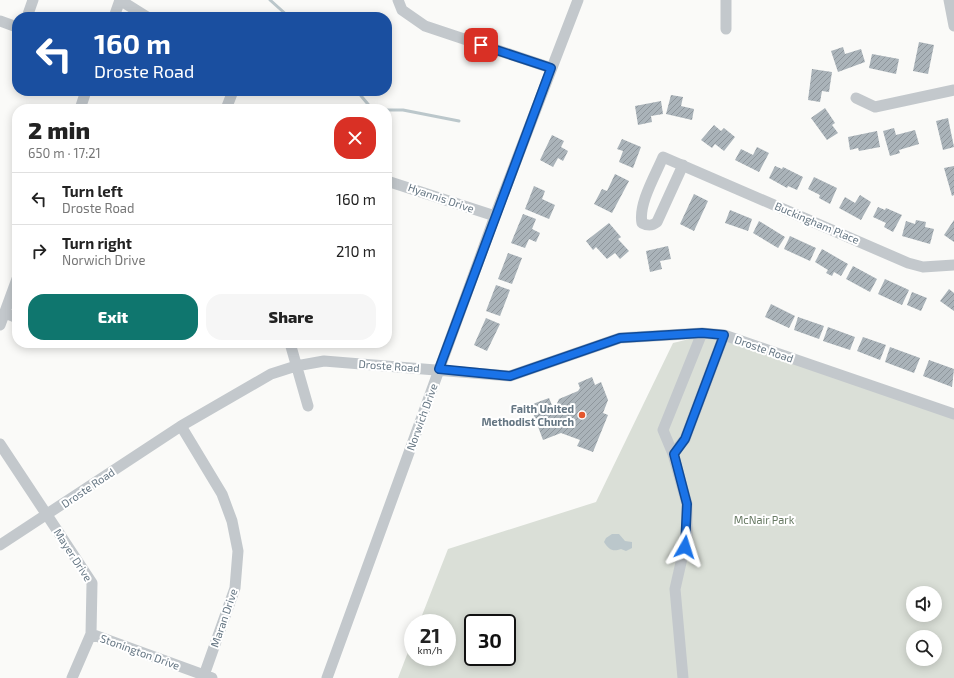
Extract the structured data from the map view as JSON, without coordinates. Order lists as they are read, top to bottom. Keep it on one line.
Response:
{"streets":{"street":["Hyannis Drive","Buckingham Place","Droste Road","Norwich Drive","Mayer Drive","Maran Drive","Stonington Drive"]},"crossings":[["Hyannis Drive","Norwich Drive"],["Droste Road","Norwich Drive"],["Droste Road","Mayer Drive"],["Droste Road","Maran Drive"],["Mayer Drive","Stonington Drive"],["Maran Drive","Stonington Drive"]],"parks":["McNair Park"],"places":["Faith United Methodist Church"],"page":{"turn":["160 m","Droste Road"],"heading":["2 min","650 m · 17:21"],"list":[{"name":"Turn left","note":"Droste Road","value":"160 m"},{"name":"Turn right","note":"Norwich Drive","value":"210 m"}],"buttons":["Exit","Share"],"speed":"21 km/h","limit":"30"}}
